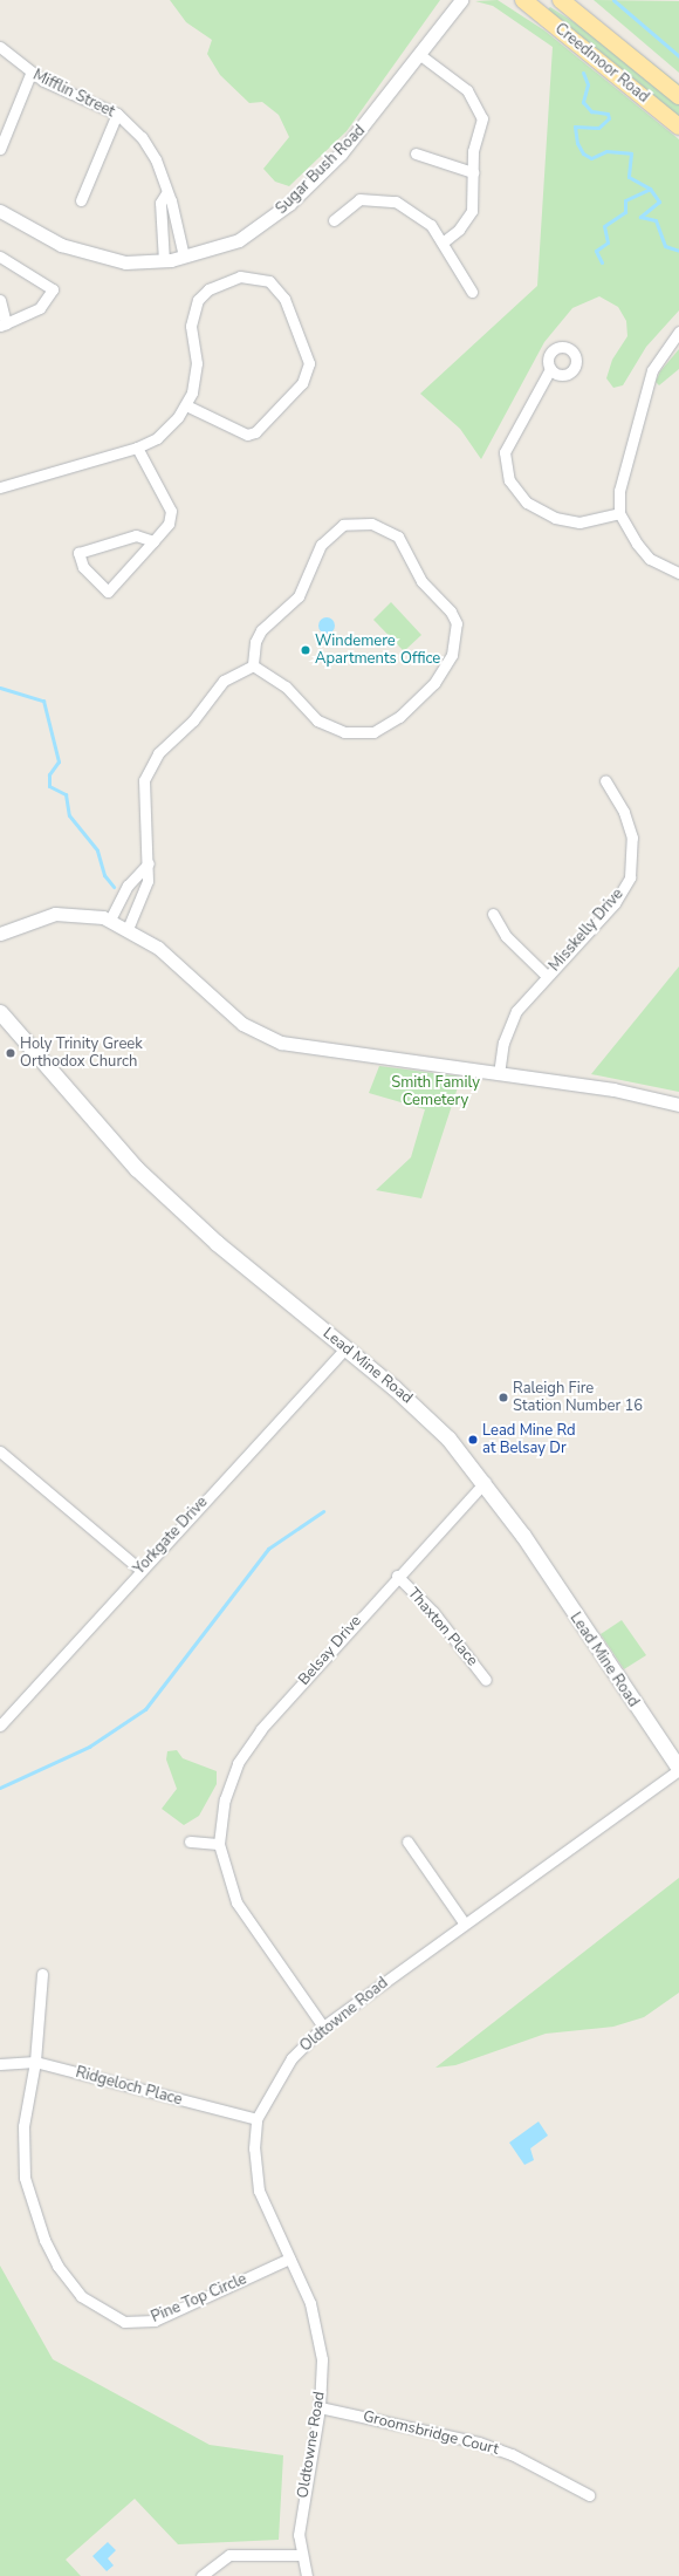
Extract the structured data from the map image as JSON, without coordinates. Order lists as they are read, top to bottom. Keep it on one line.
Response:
{"streets":{"main road":["Creedmoor Road","Lead Mine Road"],"street":["Mifflin Street","Sugar Bush Road","Misskelly Drive","Yorkgate Drive","Thaxton Place","Belsay Drive","Oldtowne Road","Ridgeloch Place","Pine Top Circle","Groomsbridge Court"]},"crossings":[["Mifflin Street","Sugar Bush Road"],["Lead Mine Road","Yorkgate Drive"],["Lead Mine Road","Belsay Drive"],["Lead Mine Road","Oldtowne Road"],["Thaxton Place","Belsay Drive"],["Belsay Drive","Oldtowne Road"],["Oldtowne Road","Ridgeloch Place"],["Oldtowne Road","Pine Top Circle"],["Oldtowne Road","Groomsbridge Court"],["Ridgeloch Place","Pine Top Circle"]],"parks":["Smith Family Cemetery"],"places":["Windemere Apartments Office","Holy Trinity Greek Orthodox Church","Raleigh Fire Station Number 16","Lead Mine Rd at Belsay Dr"]}
